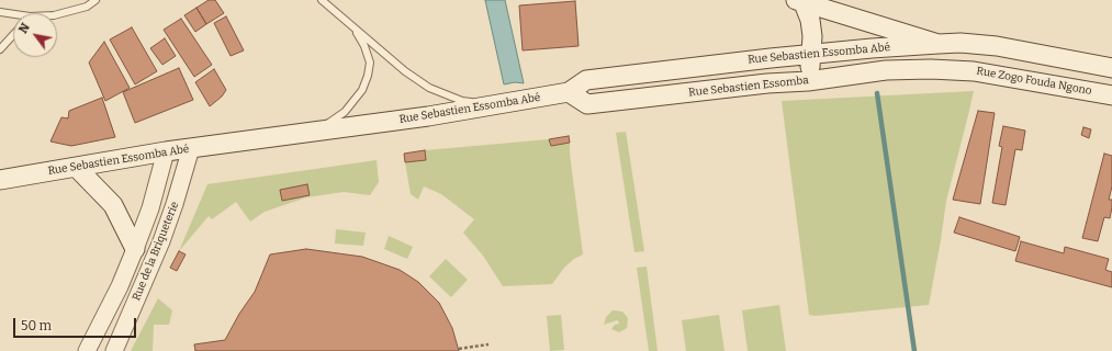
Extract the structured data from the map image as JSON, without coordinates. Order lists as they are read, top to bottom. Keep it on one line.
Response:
{"streets":{"main road":["Rue Sebastien Essomba Abé","Rue Zogo Fouda Ngono","Rue Sebastien Essomba"],"street":["Rue de la Briqueterie"]},"crossings":[["Rue Sebastien Essomba Abé","Rue Zogo Fouda Ngono"],["Rue Sebastien Essomba Abé","Rue Sebastien Essomba"],["Rue Sebastien Essomba Abé","Rue de la Briqueterie"],["Rue Zogo Fouda Ngono","Rue Sebastien Essomba"]],"scale_bar":"50 m","north":"top left"}
